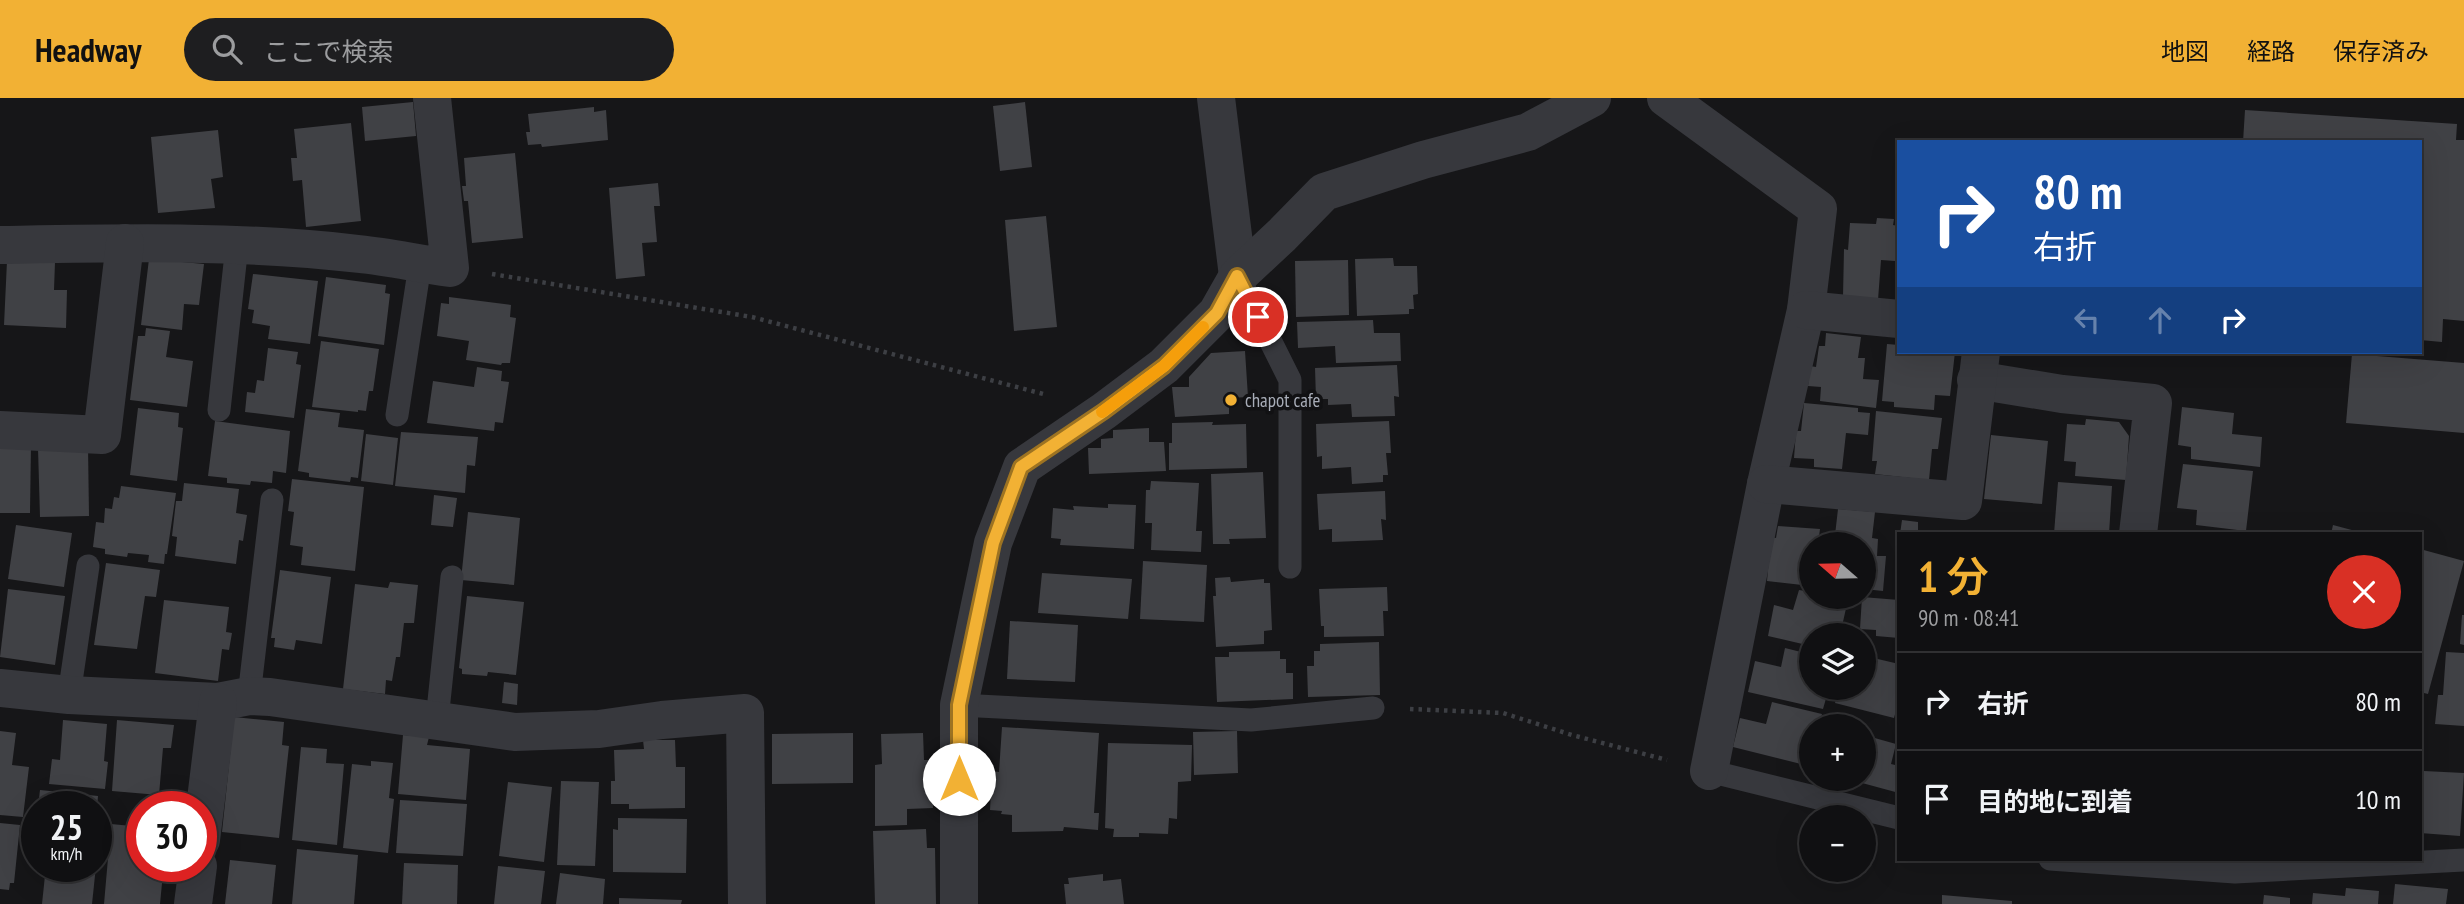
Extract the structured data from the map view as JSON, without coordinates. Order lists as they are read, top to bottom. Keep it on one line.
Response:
{"places":["chapot cafe"],"north":"left","page":{"header":"Headway","search":"ここで検索","nav":["地図","経路","保存済み"],"turn":["80 m","右折"],"map_buttons":["+","−"],"heading":["1 分","90 m · 08:41"],"list":[{"name":"右折","value":"80 m"},{"name":"目的地に到着","value":"10 m"}],"speed":"25 km/h","limit":"30"}}
